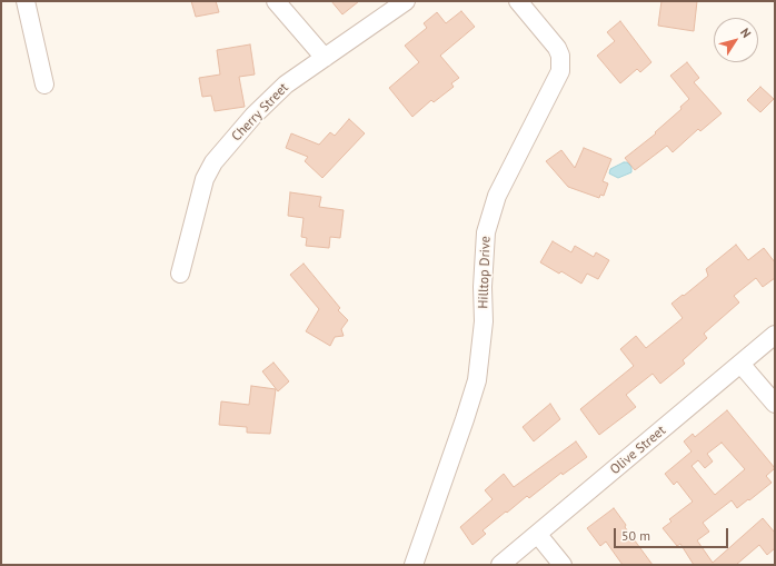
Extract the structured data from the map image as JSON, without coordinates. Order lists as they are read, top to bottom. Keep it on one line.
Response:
{"streets":{"street":["Cherry Street","Hilltop Drive","Olive Street"]},"scale_bar":"50 m","north":"top right"}
